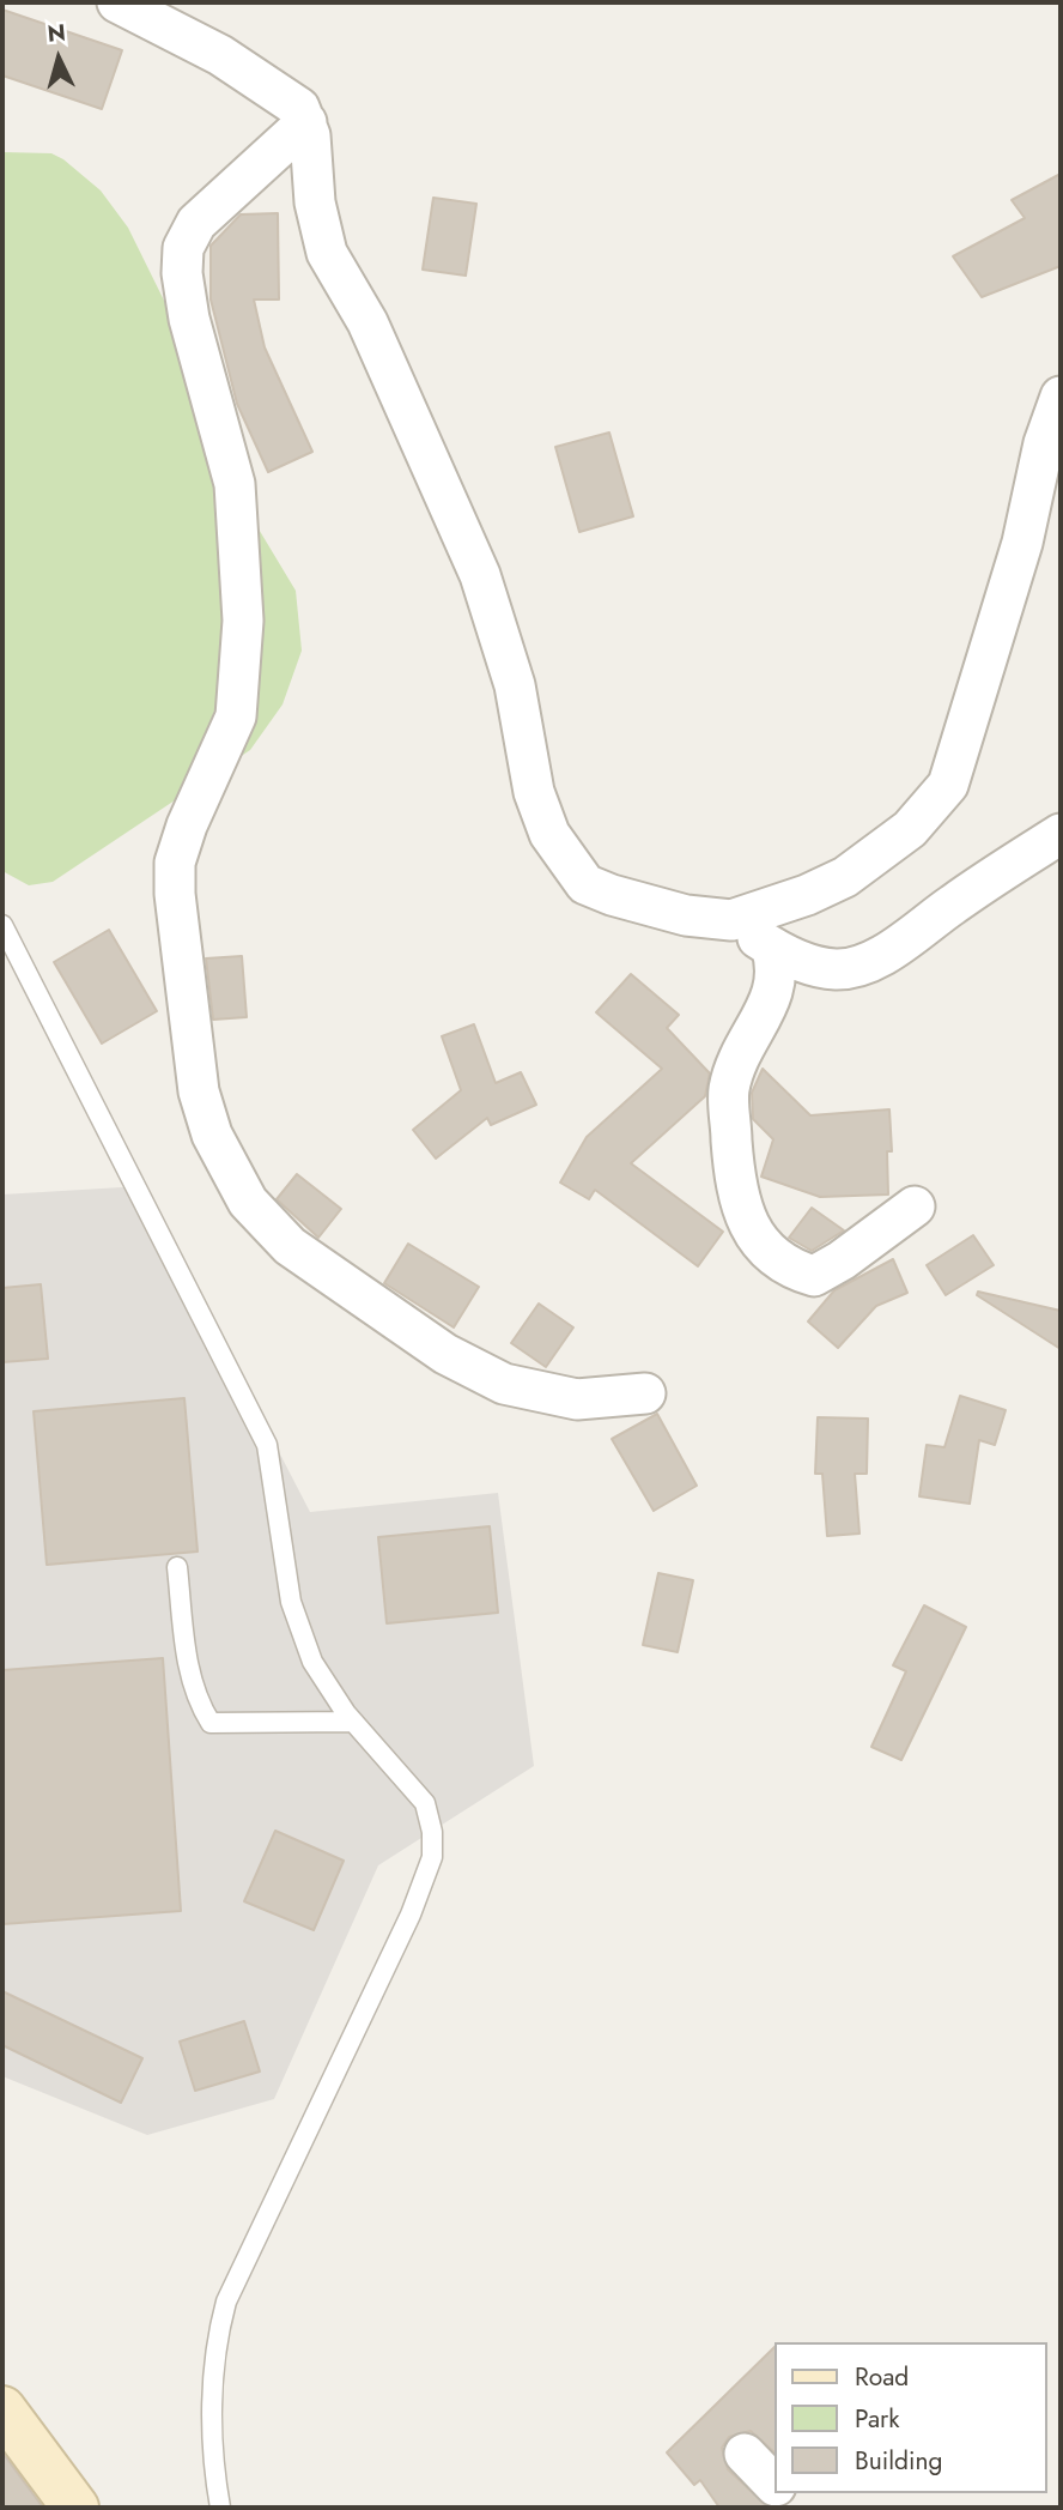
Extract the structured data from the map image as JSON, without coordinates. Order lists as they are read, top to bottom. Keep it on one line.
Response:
{"legend":["Road","Park","Building"],"north":"top"}
